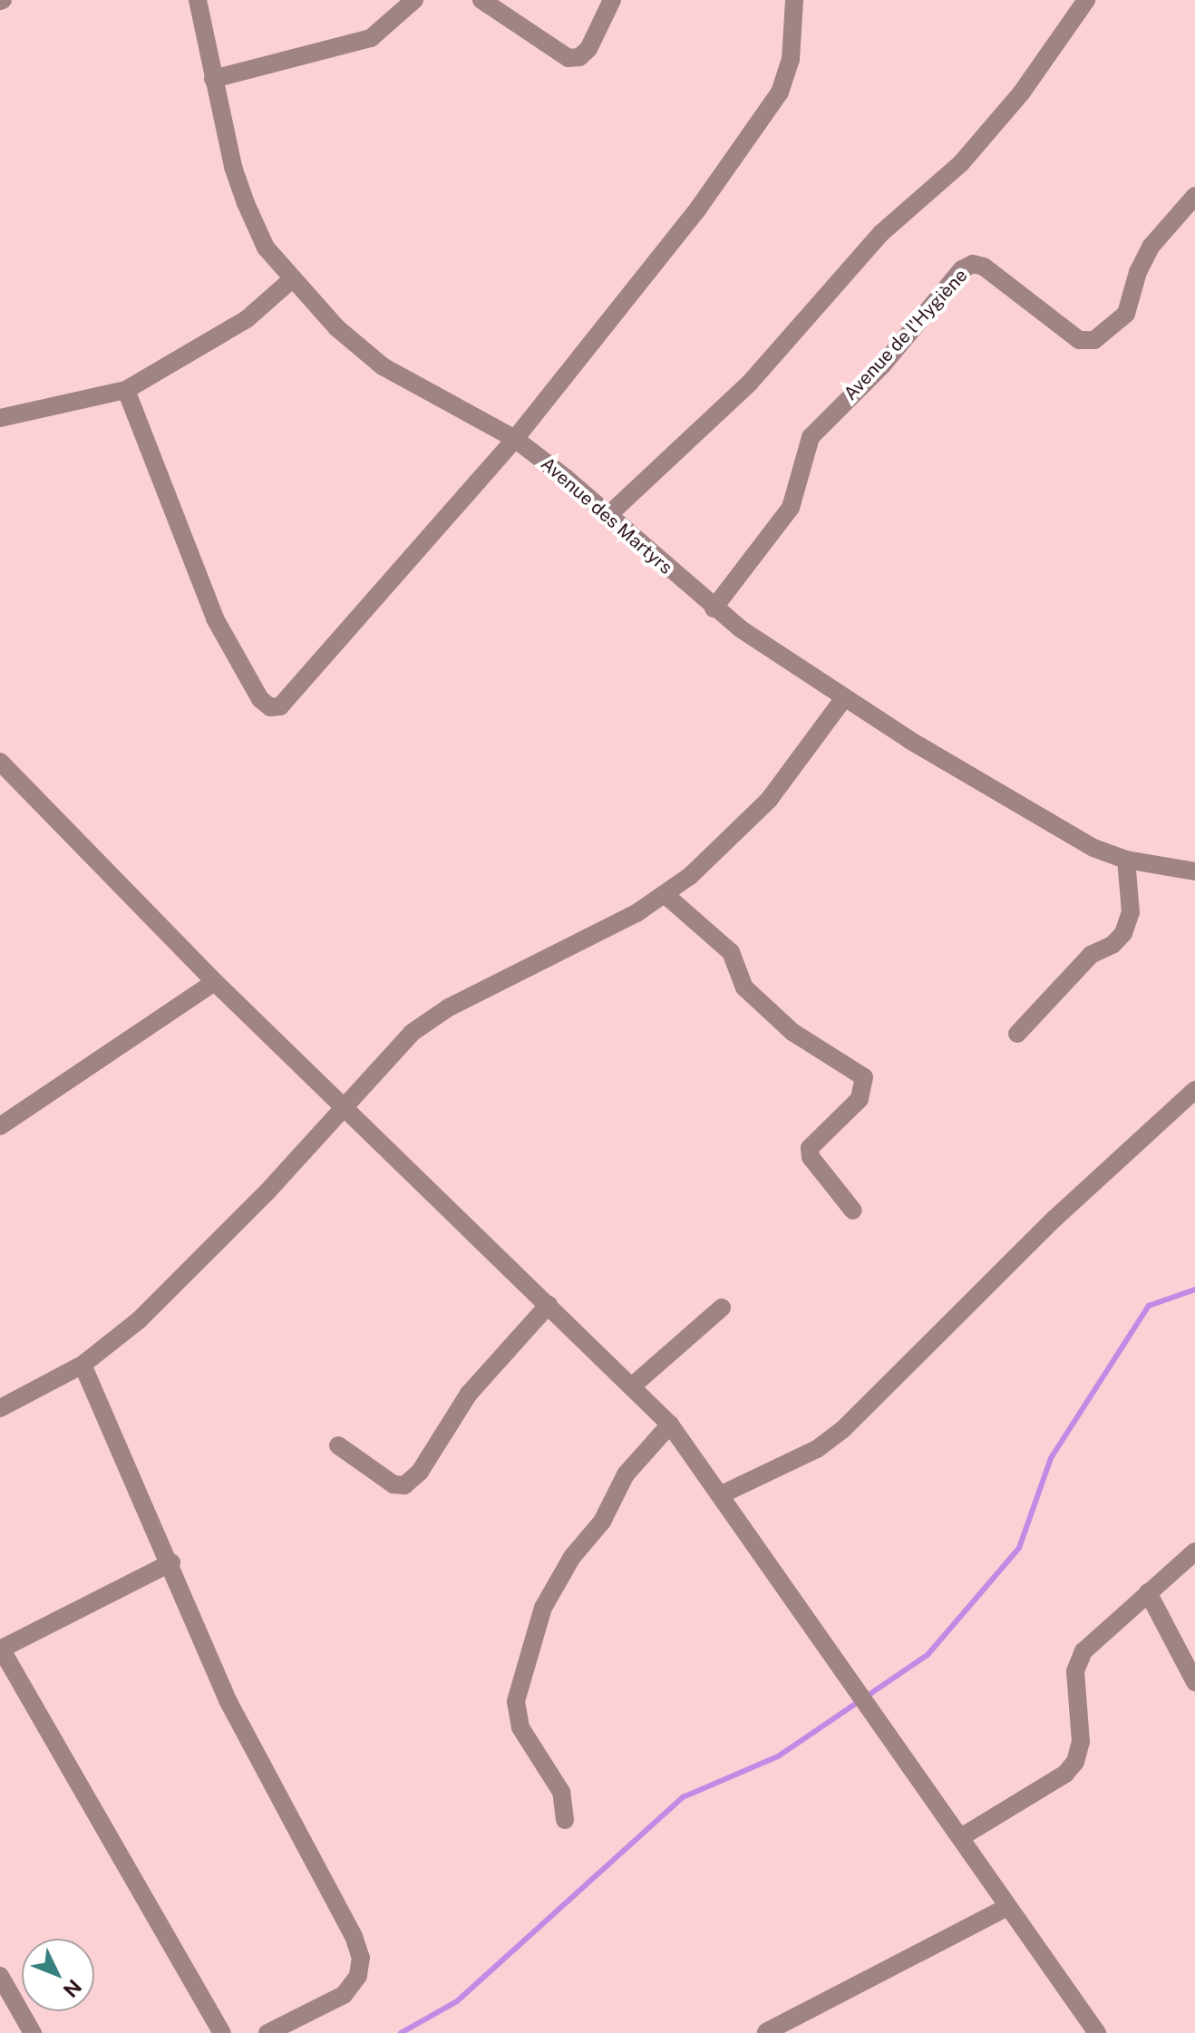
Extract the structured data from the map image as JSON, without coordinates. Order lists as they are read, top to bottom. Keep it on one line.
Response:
{"streets":{"street":["Avenue de l'Hygiène","Avenue des Martyrs"]},"crossings":[["Avenue de l'Hygiène","Avenue des Martyrs"]],"north":"bottom right"}
